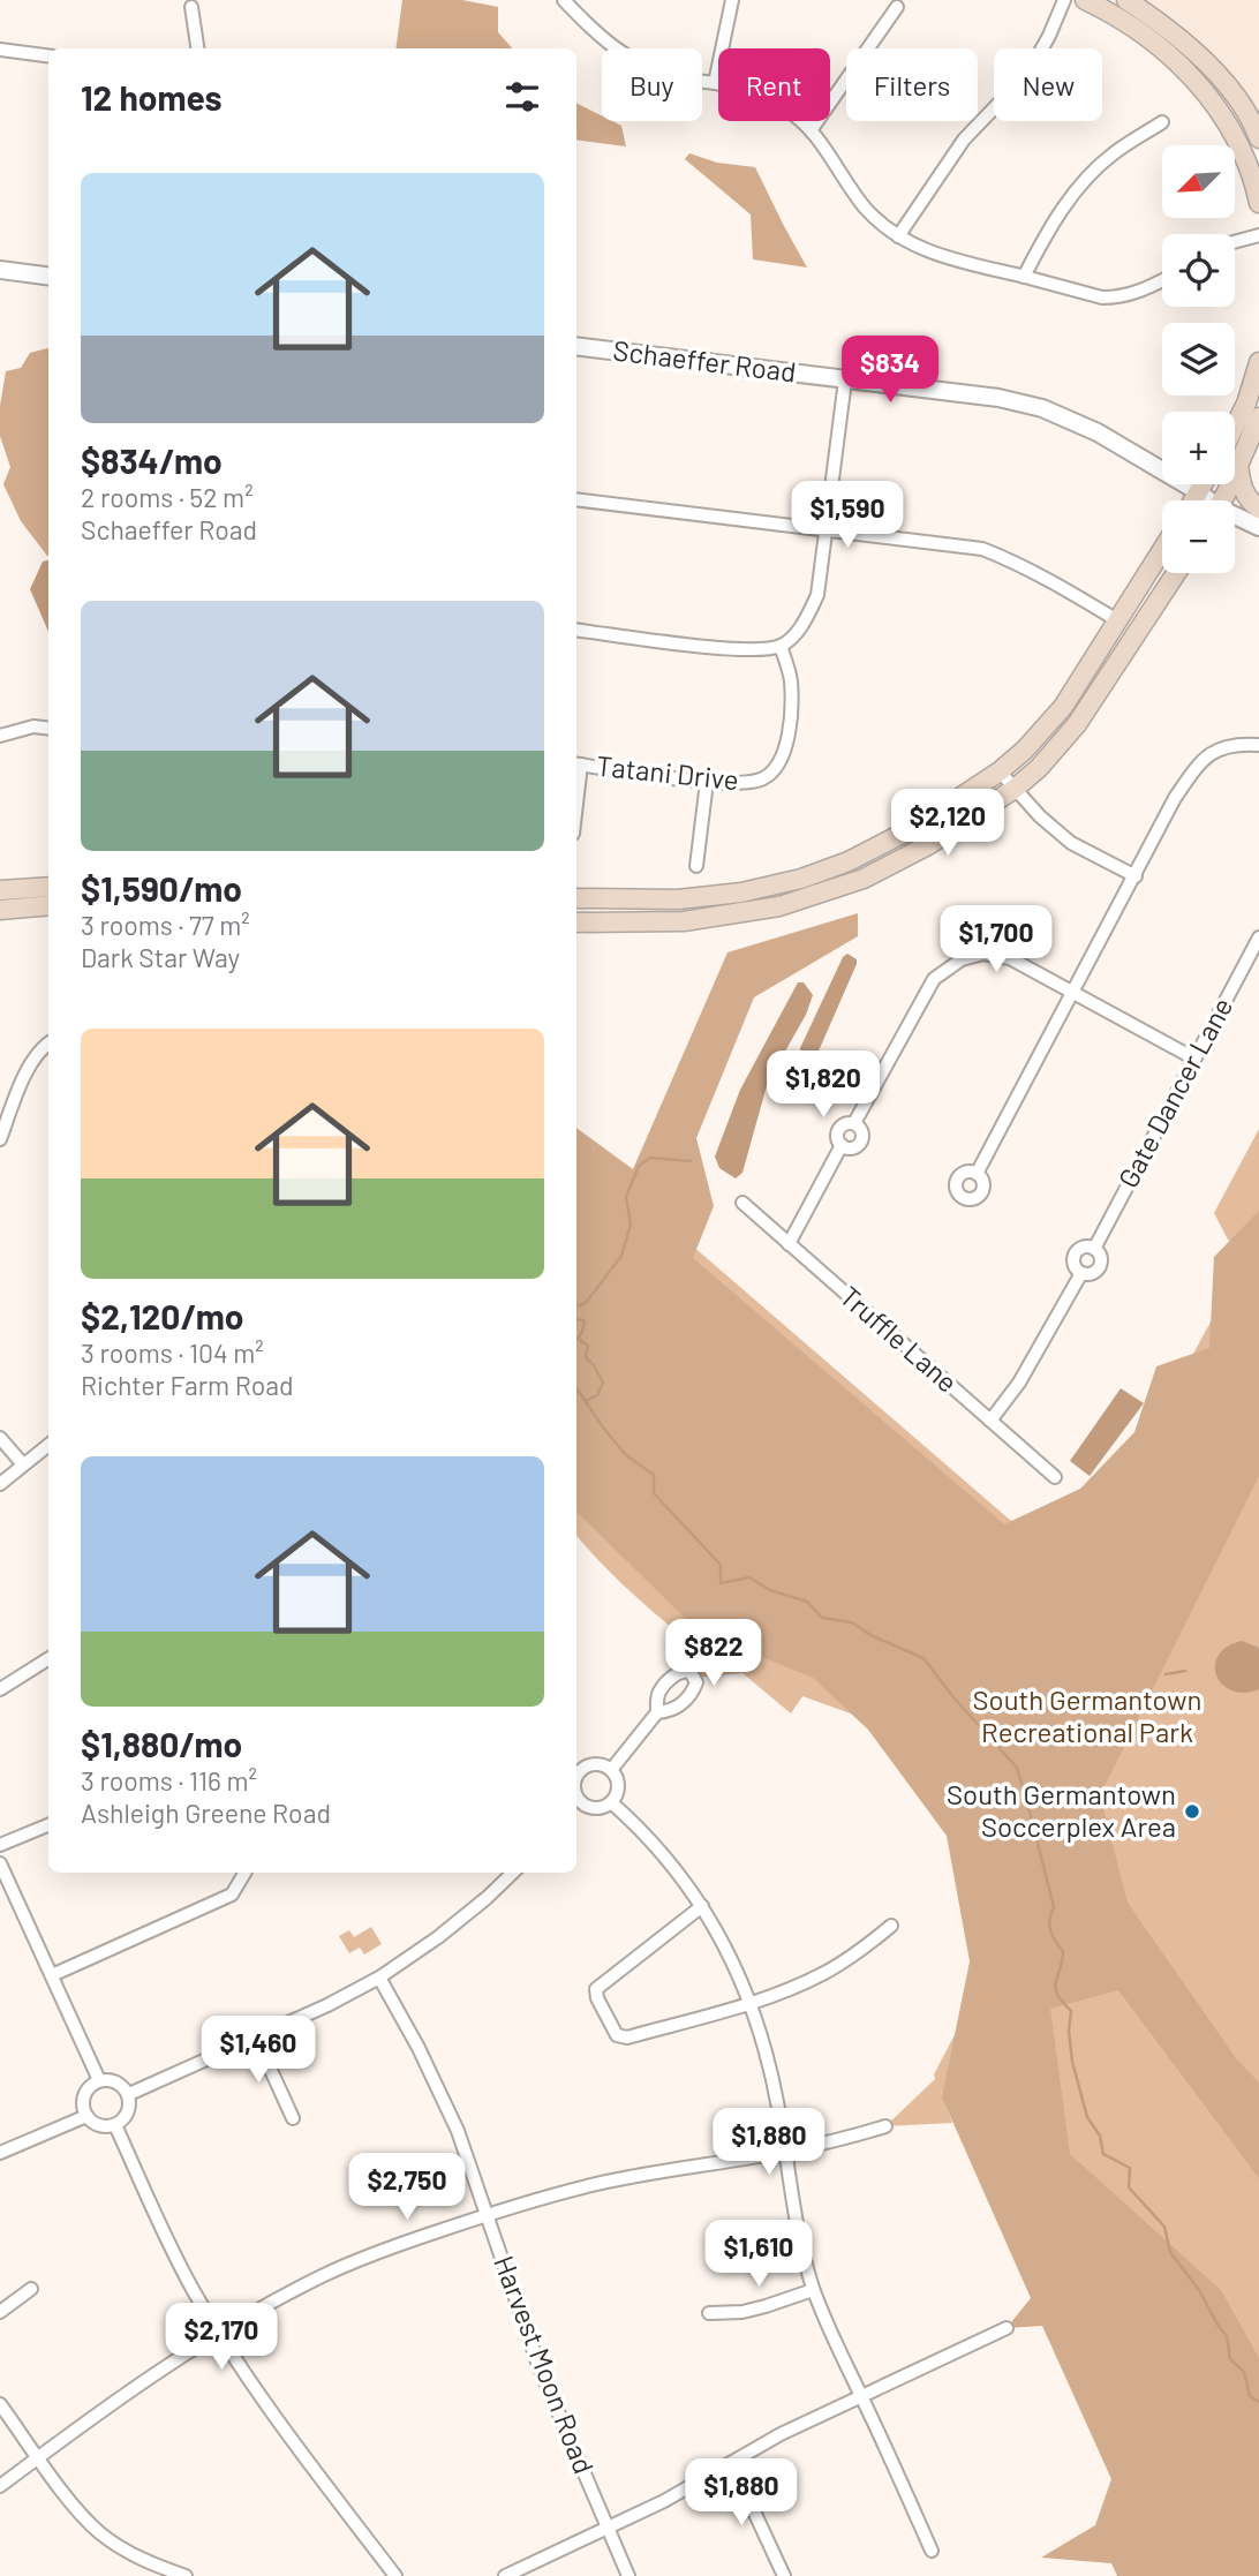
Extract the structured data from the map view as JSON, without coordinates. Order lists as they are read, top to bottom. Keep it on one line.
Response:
{"streets":{"street":["Schaeffer Road","Tatani Drive","Gate Dancer Lane","Truffle Lane","Harvest Moon Road"]},"crossings":[["Gate Dancer Lane","Truffle Lane"]],"parks":["South Germantown Recreational Park"],"places":["South Germantown Soccerplex Area"],"north":"bottom left","page":{"chip":["Buy","Rent","Filters","New"],"heading":"12 homes","map_buttons":["+","−"],"list":[{"name":"$834/mo","note":"2 rooms · 52 m² · Schaeffer Road"},{"name":"$1,590/mo","note":"3 rooms · 77 m² · Dark Star Way"},{"name":"$2,120/mo","note":"3 rooms · 104 m² · Richter Farm Road"},{"name":"$1,880/mo","note":"3 rooms · 116 m² · Ashleigh Greene Road"}],"price":["$834","$1,590","$2,120","$1,700","$1,820","$822","$1,460","$1,880","$2,750","$1,610","$2,170","$1,880"]}}
